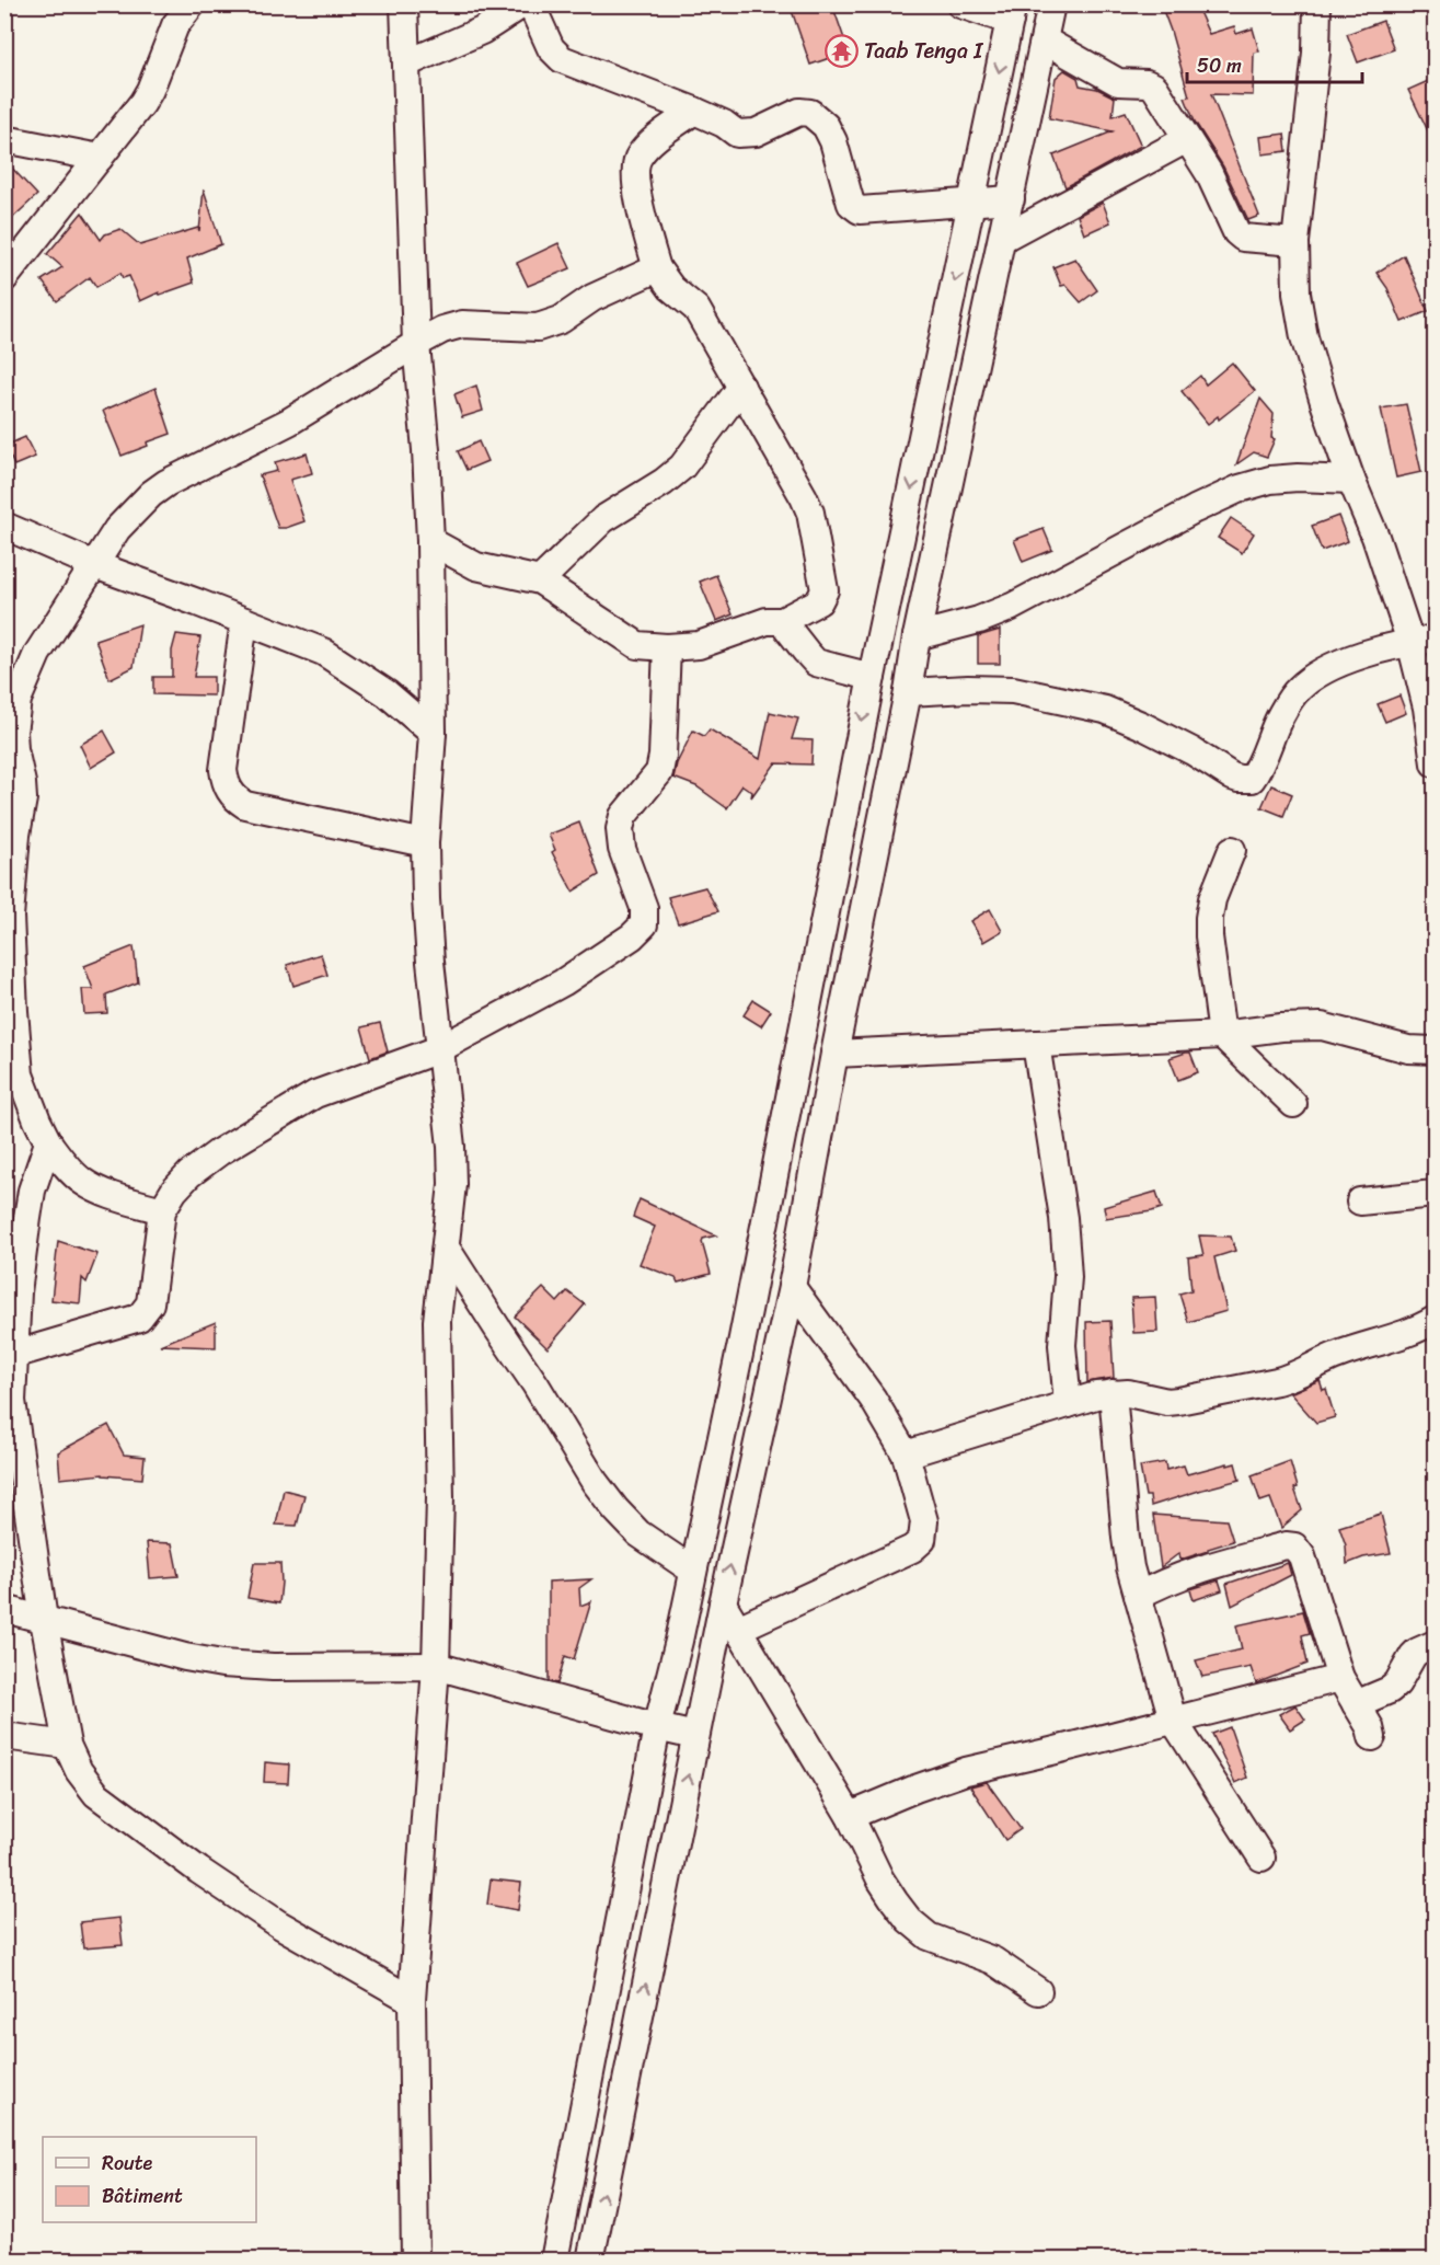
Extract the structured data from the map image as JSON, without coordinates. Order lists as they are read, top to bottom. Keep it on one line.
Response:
{"places":{"temple":["Taab Tenga I"]},"legend":["Route","Bâtiment"],"scale_bar":"50 m"}
